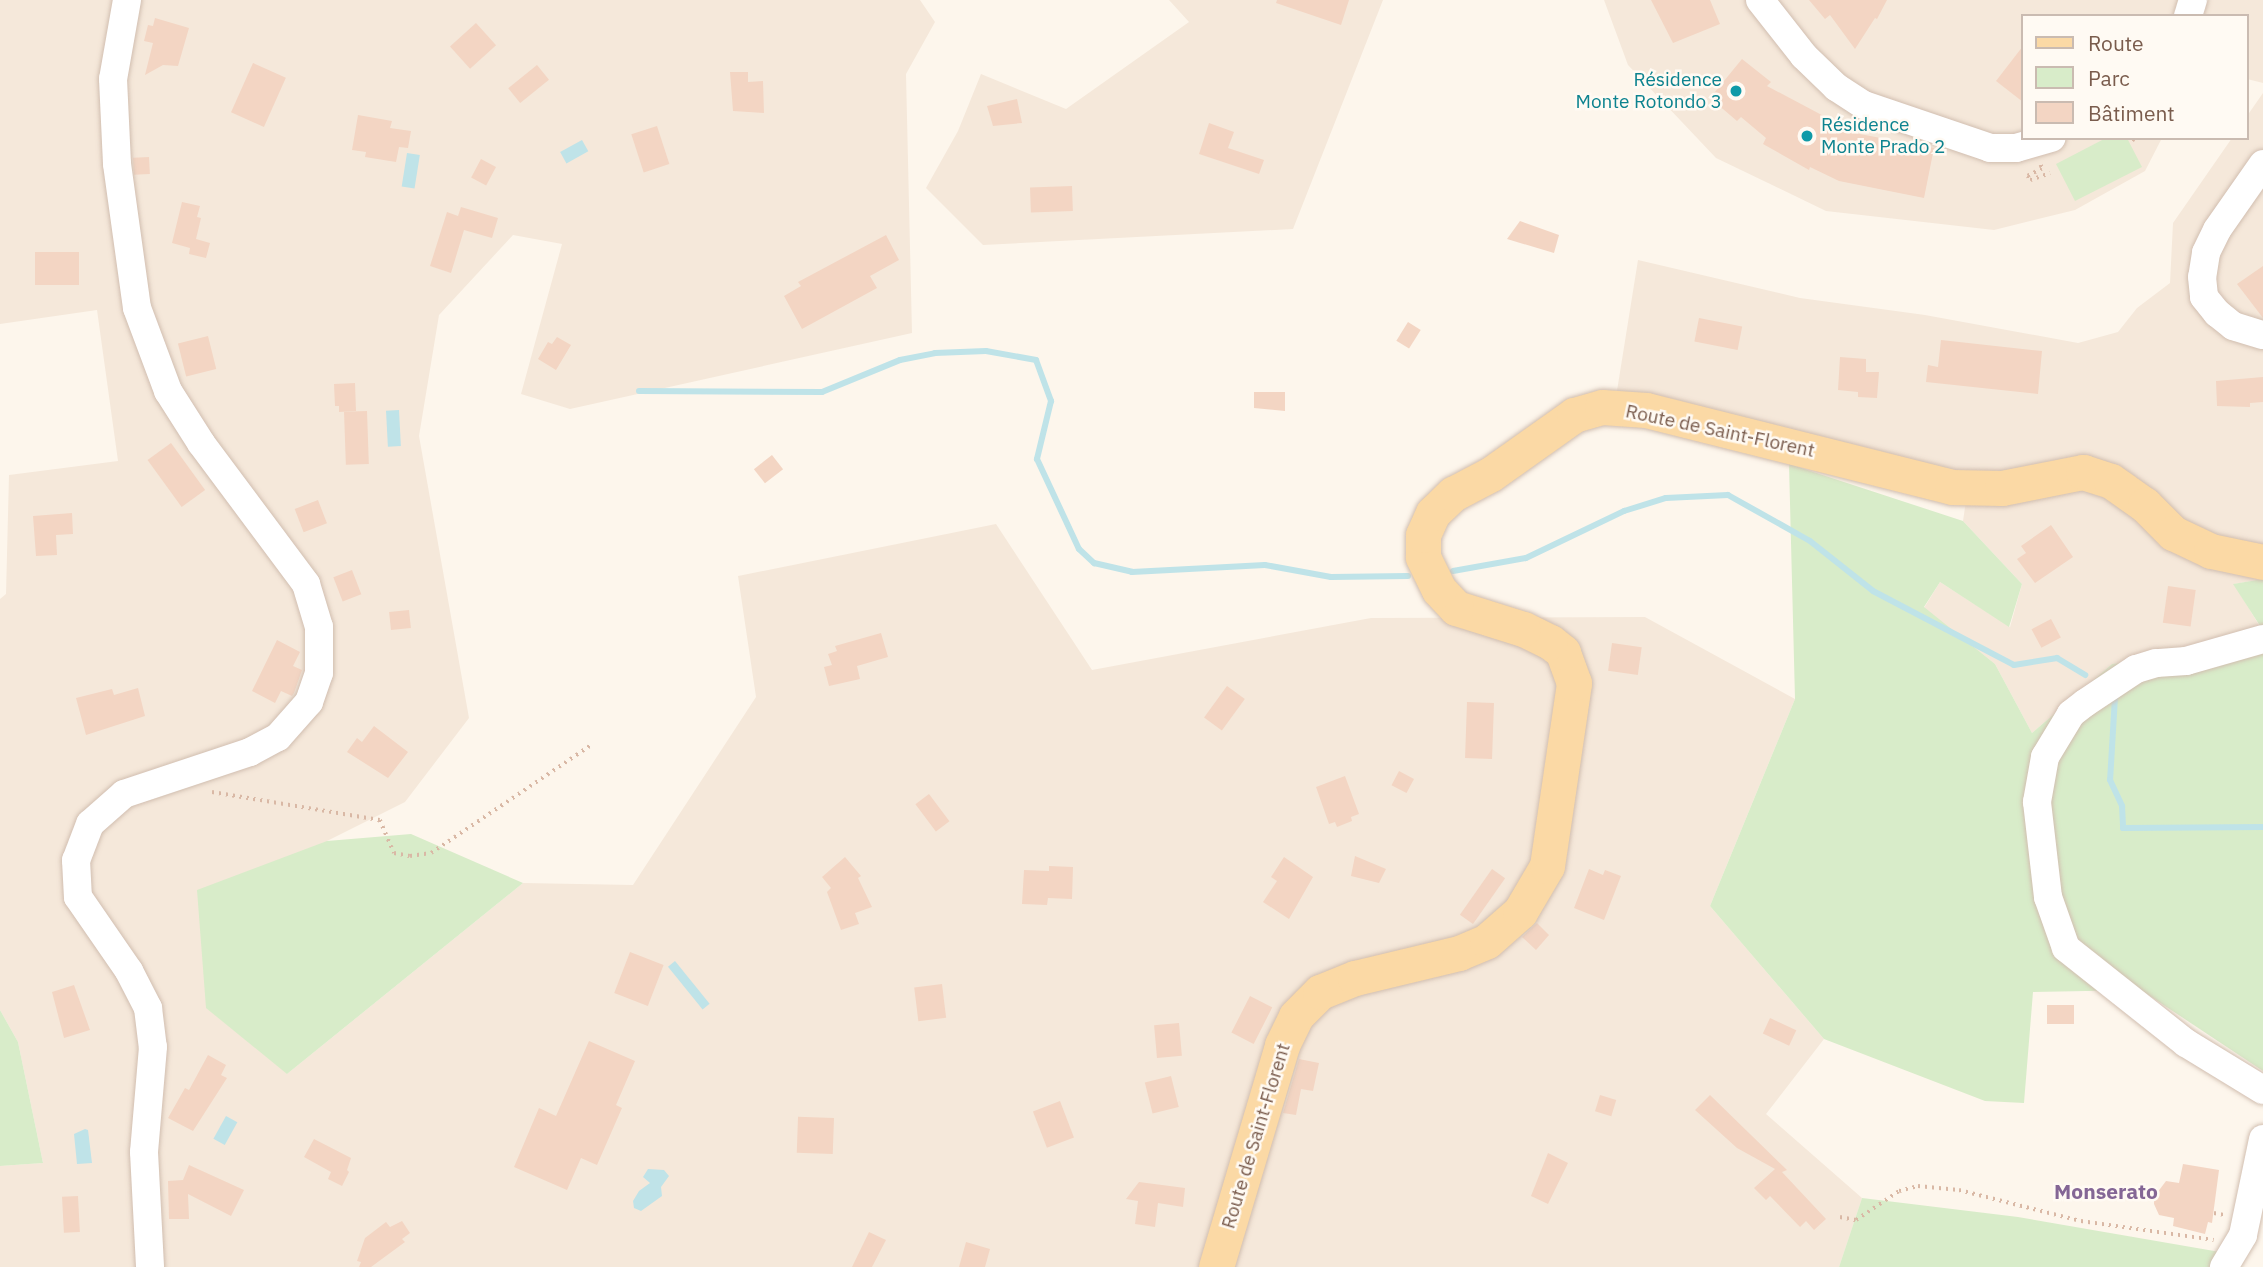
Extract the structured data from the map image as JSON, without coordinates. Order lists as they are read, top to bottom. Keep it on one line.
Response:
{"streets":{"main road":["Route de Saint-Florent"]},"districts":["Monserato"],"places":["Résidence Monte Rotondo 3","Résidence Monte Prado 2"],"legend":["Route","Parc","Bâtiment"]}
